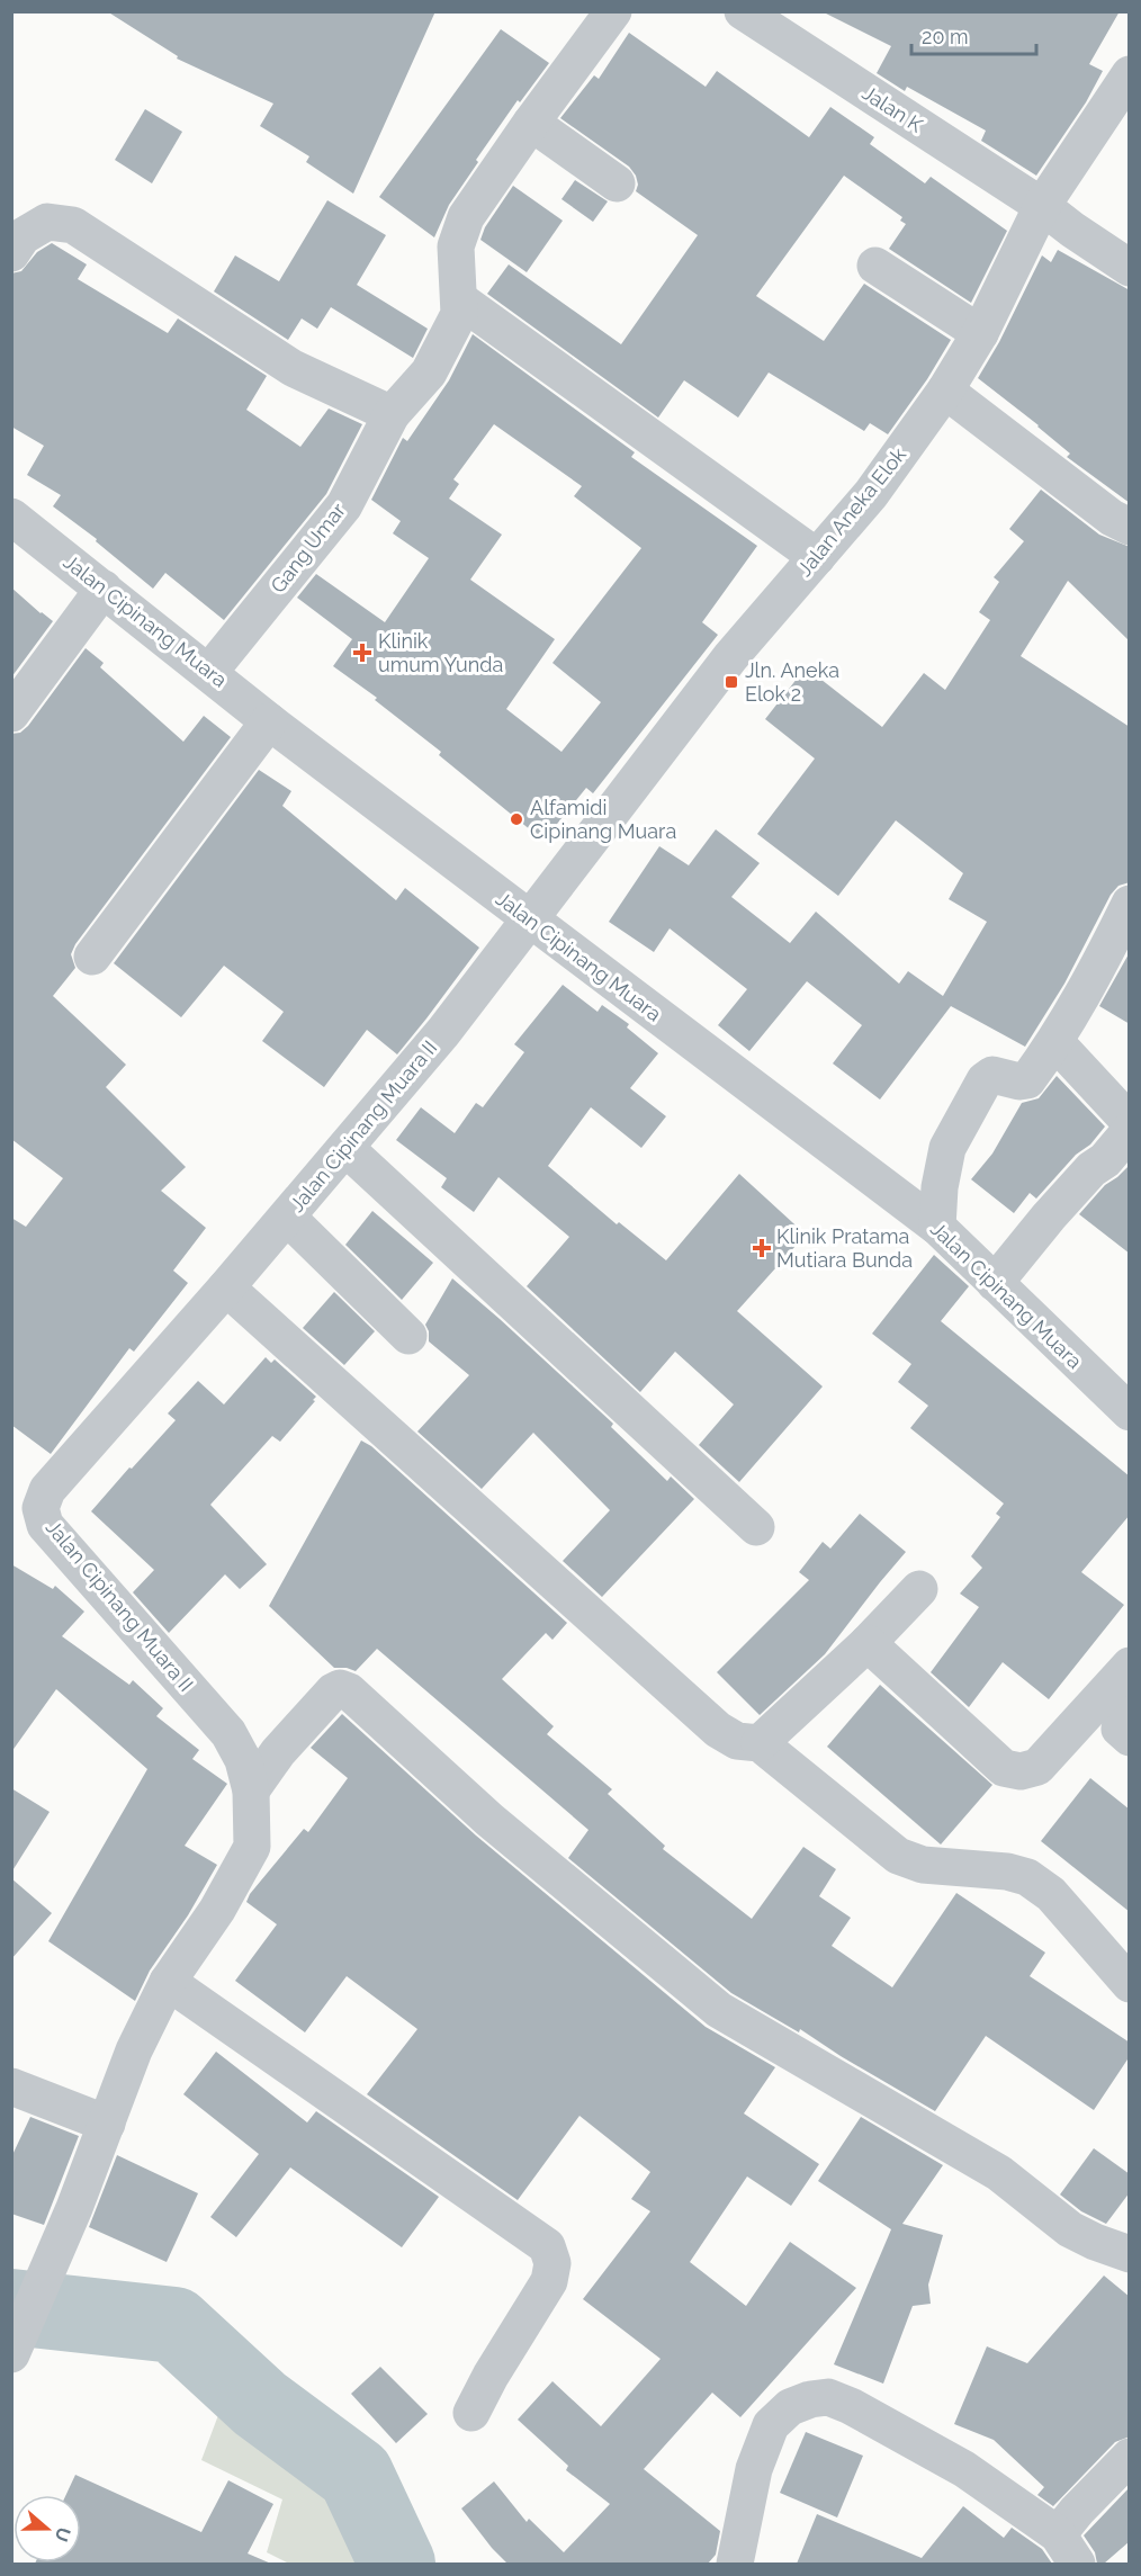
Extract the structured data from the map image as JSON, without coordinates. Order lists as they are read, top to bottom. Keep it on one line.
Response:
{"streets":{"street":["Jalan K","Jalan Aneka Elok","Gang Umar","Jalan Cipinang Muara","Jalan Cipinang Muara II"]},"crossings":[["Jalan K","Jalan Aneka Elok"],["Jalan Aneka Elok","Jalan Cipinang Muara"],["Jalan Aneka Elok","Jalan Cipinang Muara II"],["Gang Umar","Jalan Cipinang Muara"],["Jalan Cipinang Muara","Jalan Cipinang Muara II"]],"places":{"health":["Klinik umum Yunda","Klinik Pratama Mutiara Bunda"],"transit":["Jln. Aneka Elok 2"],"other":["Alfamidi Cipinang Muara"]},"scale_bar":"20 m","north":"right"}
